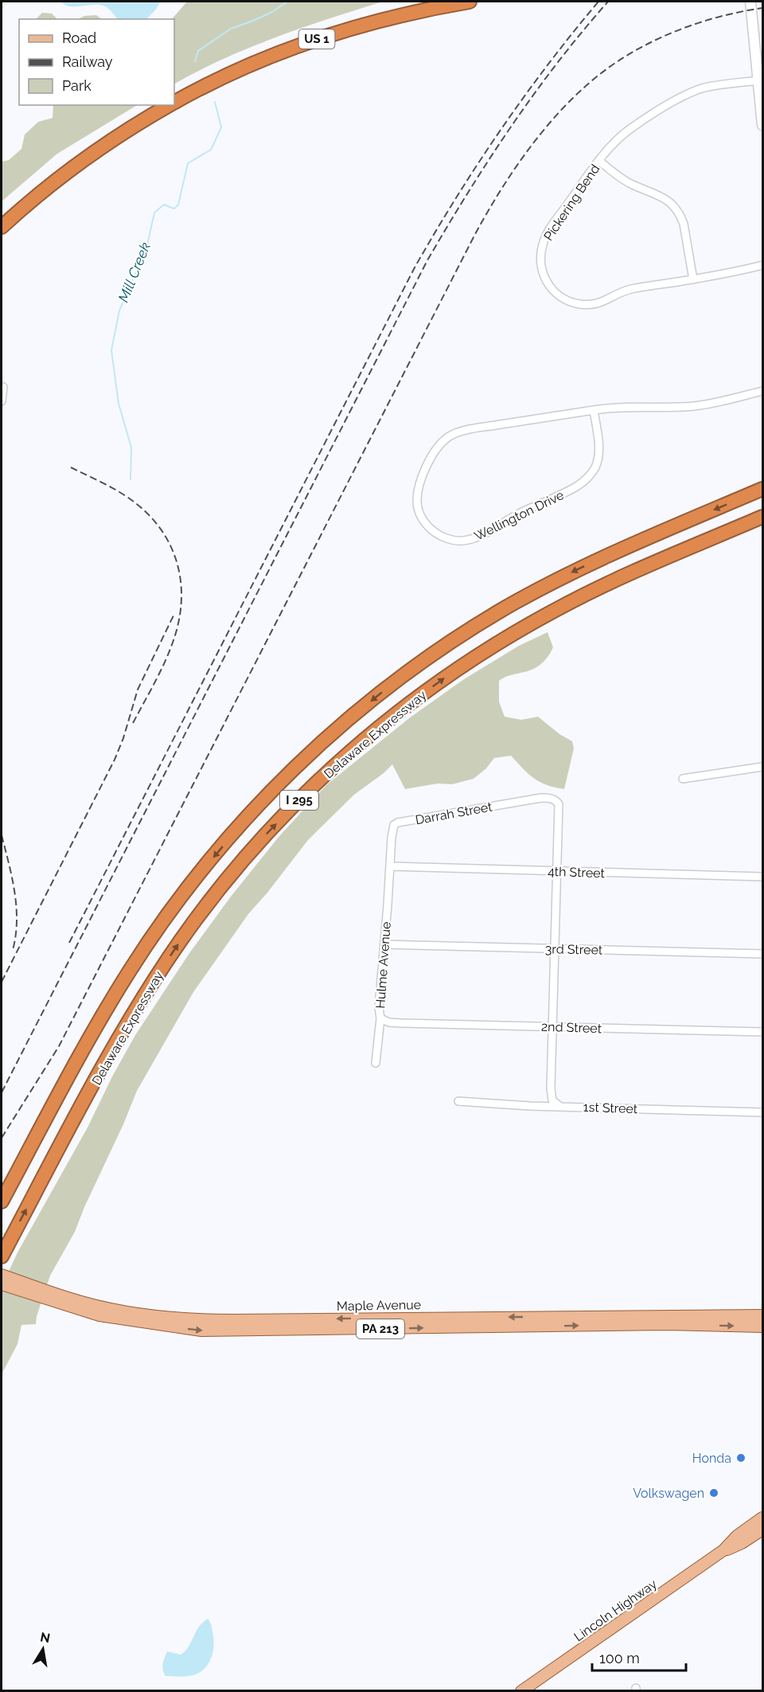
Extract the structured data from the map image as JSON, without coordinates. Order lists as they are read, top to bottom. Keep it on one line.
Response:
{"streets":{"highway":["US 1","Delaware Expressway","I 295"],"main road":["Maple Avenue","PA 213","Lincoln Highway"],"street":["Pickering Bend","Wellington Drive","Darrah Street","4th Street","3rd Street","Hulme Avenue","2nd Street","1st Street"]},"crossings":[["Darrah Street","4th Street"],["Darrah Street","Hulme Avenue"],["4th Street","Hulme Avenue"],["3rd Street","Hulme Avenue"],["Hulme Avenue","2nd Street"]],"water":["Mill Creek"],"places":["Honda","Volkswagen"],"legend":["Road","Railway","Park"],"scale_bar":"100 m","north":"top"}
